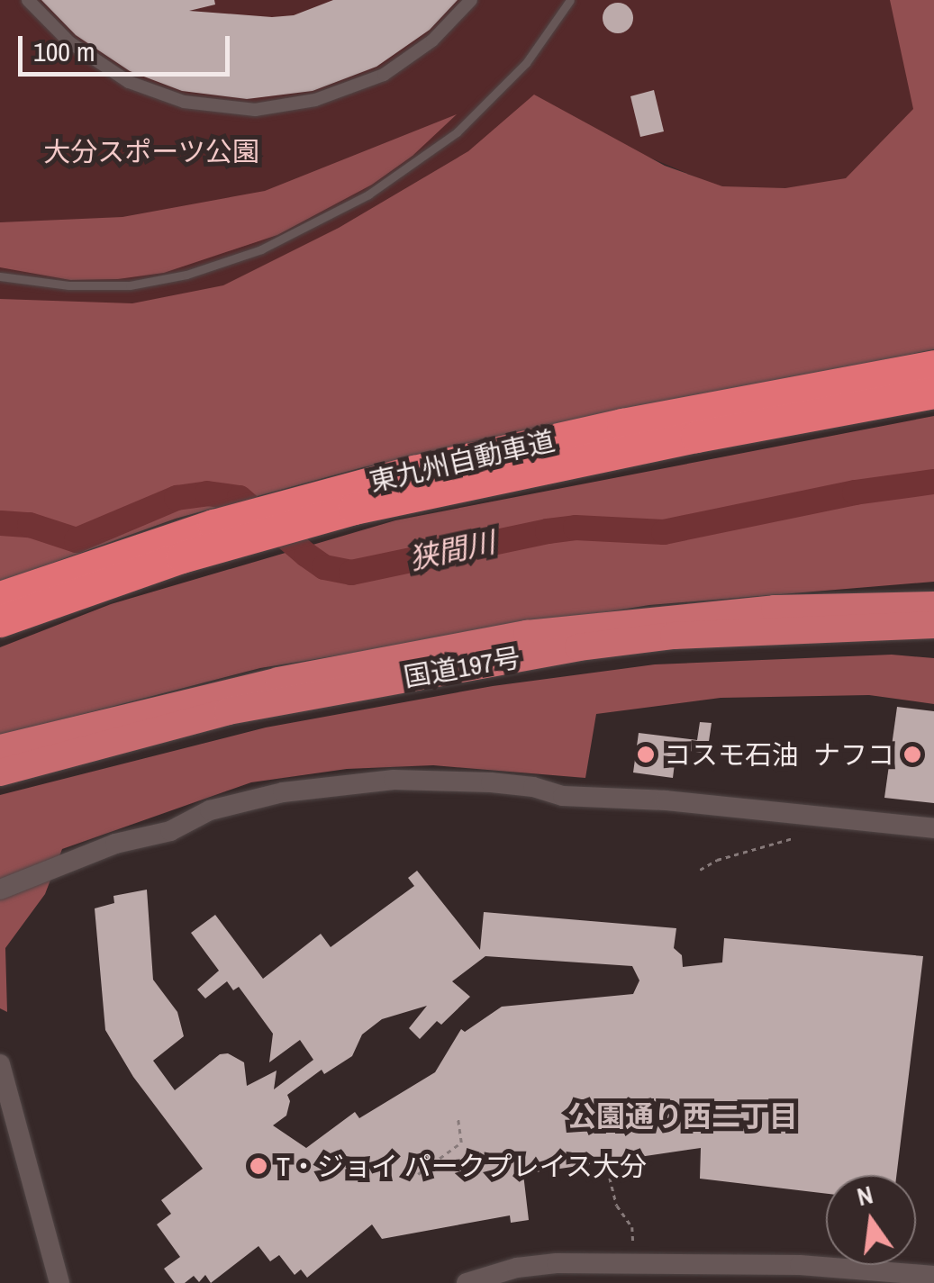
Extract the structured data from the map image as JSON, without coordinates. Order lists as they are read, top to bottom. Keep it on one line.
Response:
{"streets":{"highway":["東九州自動車道","国道197号"]},"districts":["公園通り西二丁目"],"water":["狭間川"],"parks":["大分スポーツ公園"],"places":["コスモ石油","ナフコ","T・ジョイ パークプレイス大分"],"scale_bar":"100 m","north":"top"}
